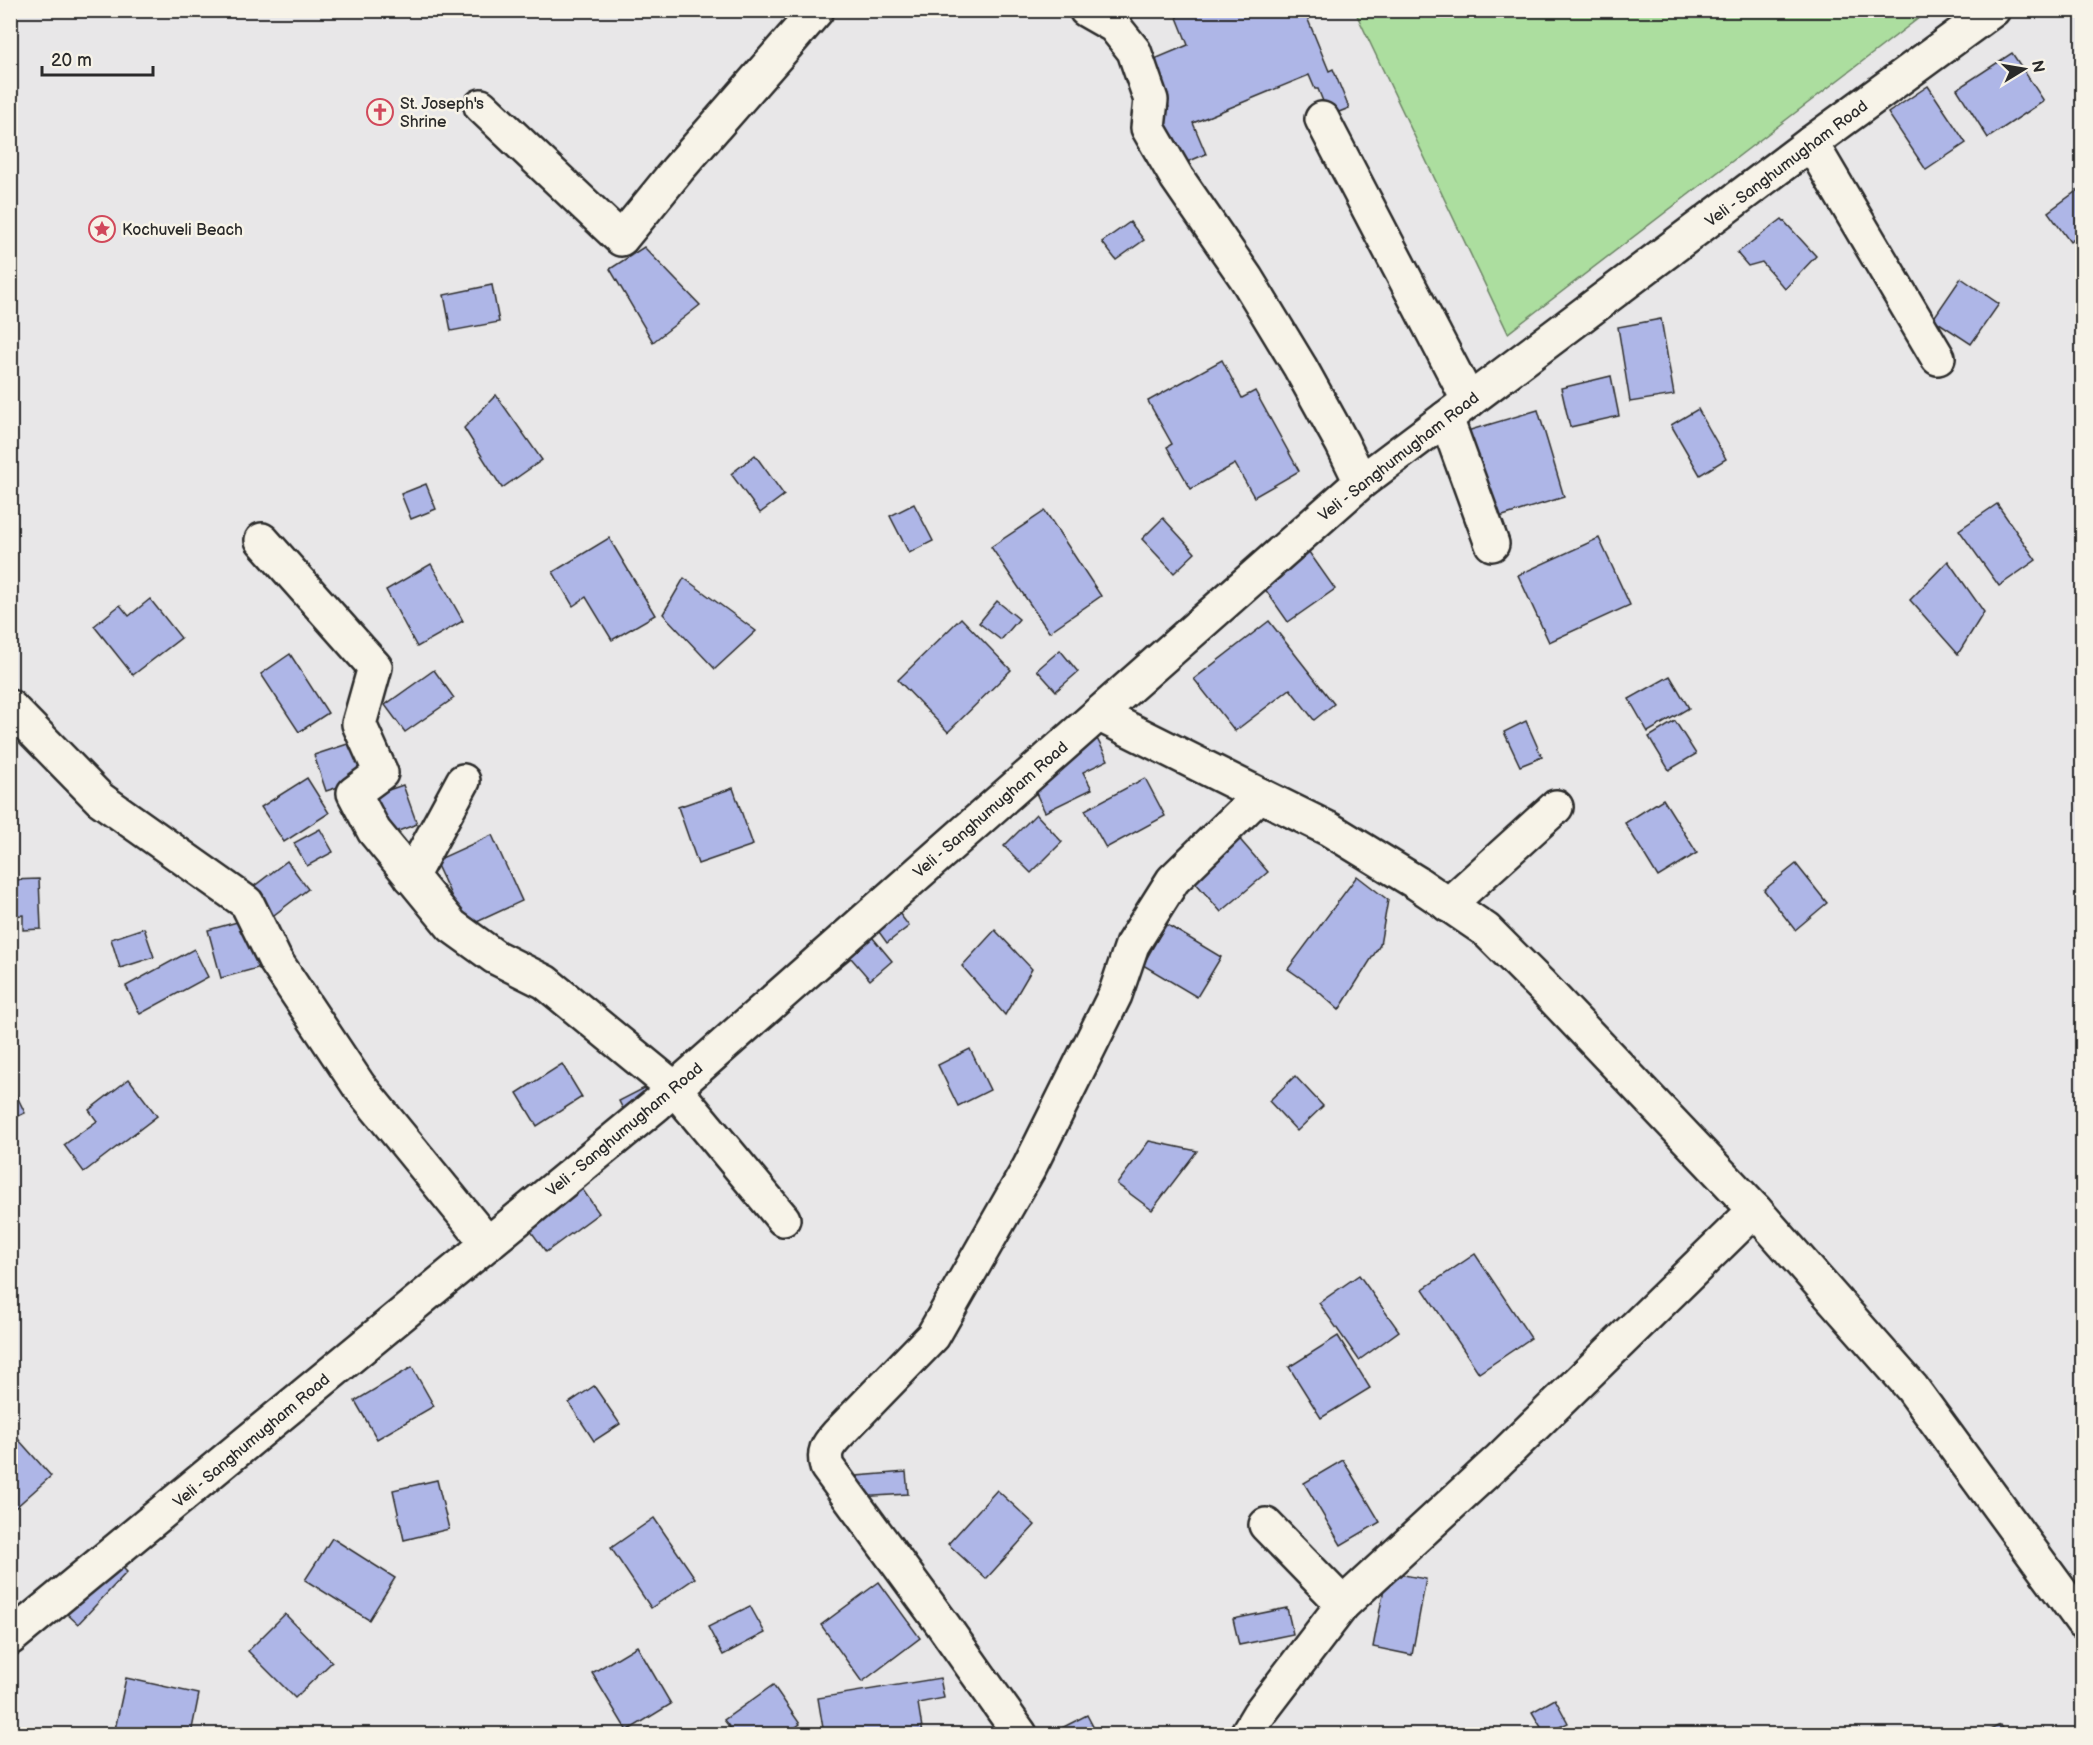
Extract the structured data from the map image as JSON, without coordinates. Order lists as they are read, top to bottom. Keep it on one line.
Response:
{"streets":{"street":["Veli - Sanghumugham Road"]},"places":{"church":["St. Joseph's Shrine"],"place":["Kochuveli Beach"]},"scale_bar":"20 m","north":"right"}
